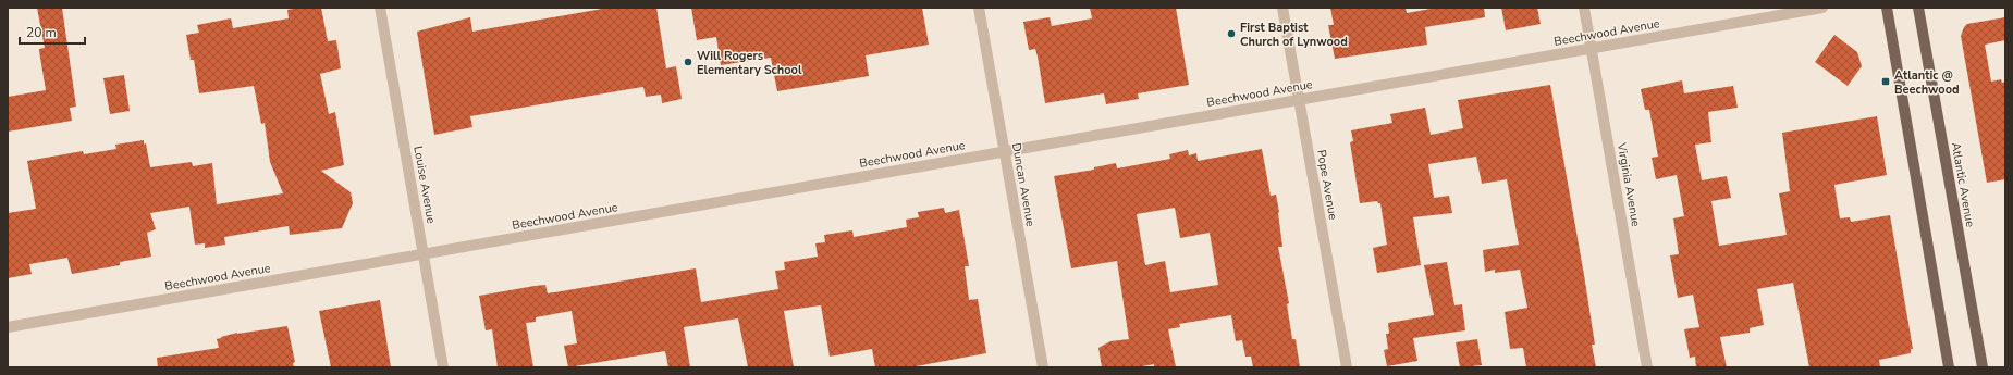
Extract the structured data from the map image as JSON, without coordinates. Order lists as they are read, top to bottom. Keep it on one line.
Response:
{"streets":{"main road":["Atlantic Avenue"],"street":["Beechwood Avenue","Louise Avenue","Duncan Avenue","Pope Avenue","Virginia Avenue"]},"crossings":[["Beechwood Avenue","Louise Avenue"],["Beechwood Avenue","Duncan Avenue"],["Beechwood Avenue","Pope Avenue"],["Beechwood Avenue","Virginia Avenue"]],"places":{"other":["First Baptist Church of Lynwood","Will Rogers Elementary School"],"transit":["Atlantic @ Beechwood"]},"scale_bar":"20 m"}
